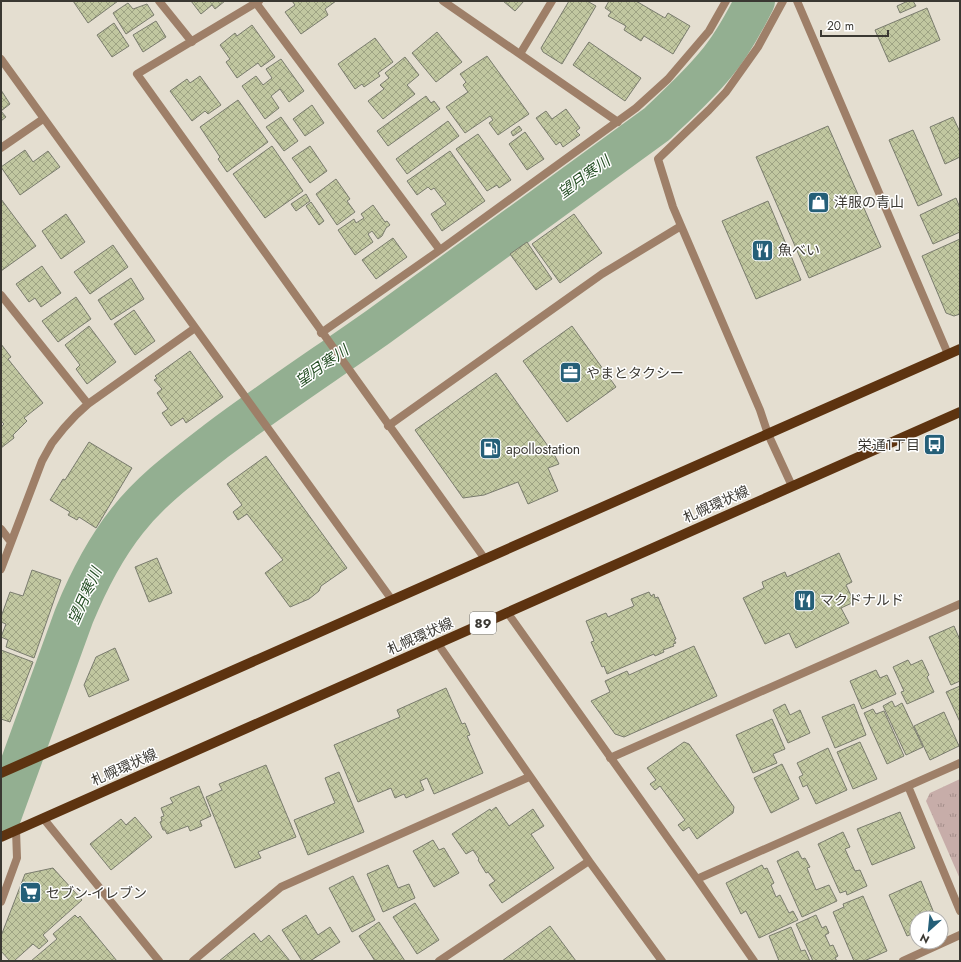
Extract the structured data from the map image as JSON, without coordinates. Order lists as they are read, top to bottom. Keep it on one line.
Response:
{"streets":{"main road":["札幌環状線","89"]},"water":["望月寒川"],"places":{"shop":["洋服の青山"],"restaurant":["魚べい","マクドナルド"],"office":["やまとタクシー"],"bus stop":["栄通1丁目"],"fuel station":["apollostation"],"supermarket":["セブン-イレブン"]},"scale_bar":"20 m","north":"bottom left"}
